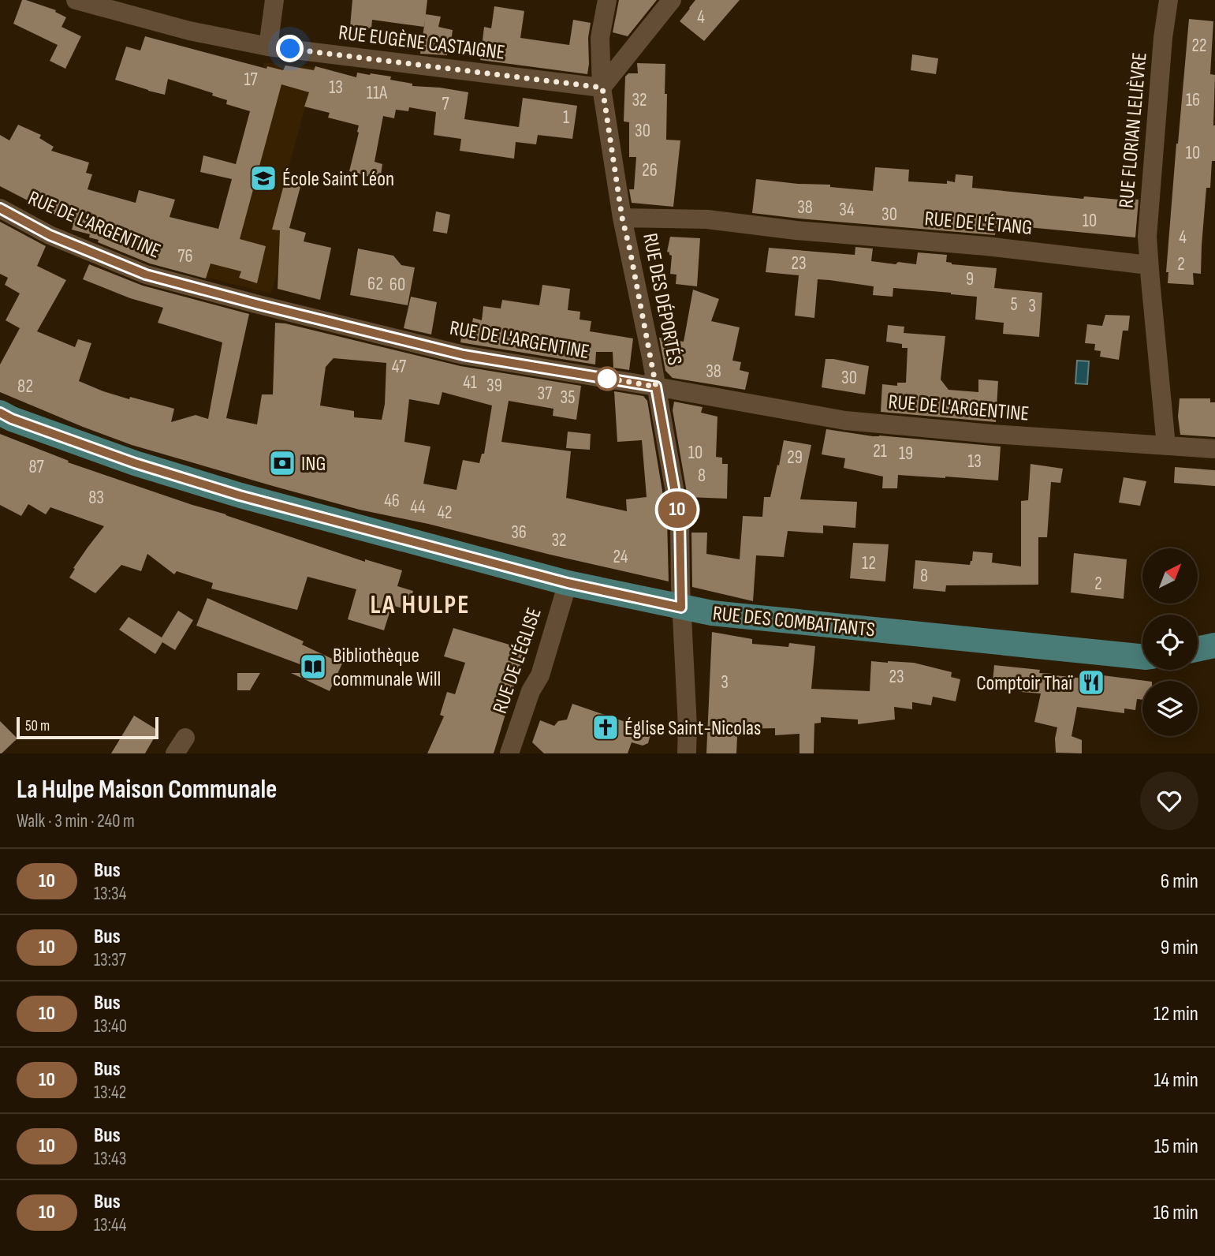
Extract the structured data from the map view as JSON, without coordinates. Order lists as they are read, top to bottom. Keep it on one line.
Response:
{"streets":{"main road":["RUE DES COMBATTANTS"],"street":["RUE EUGÈNE CASTAIGNE","RUE FLORIAN LELIÈVRE","RUE DE L'ÉTANG","RUE DE L'ARGENTINE","RUE DES DÉPORTÉS","RUE DE L'ÉGLISE"]},"crossings":[["RUE EUGÈNE CASTAIGNE","RUE DES DÉPORTÉS"],["RUE FLORIAN LELIÈVRE","RUE DE L'ÉTANG"],["RUE DE L'ÉTANG","RUE DES DÉPORTÉS"],["RUE DE L'ARGENTINE","RUE DES DÉPORTÉS"],["RUE DES DÉPORTÉS","RUE DES COMBATTANTS"],["RUE DES COMBATTANTS","RUE DE L'ÉGLISE"]],"districts":["LA HULPE"],"places":{"school or university":["École Saint Léon"],"bank":["ING"],"library":["Bibliothèque communale Will"],"restaurant":["Comptoir Thaï"],"church":["Église Saint-Nicolas"]},"lines":["bus line 10"],"house_numbers":["4","22","17","13","11A","32","16","7","1","30","10","26","38","34","30","10","4","76","23","2","9","62","60","5","3","47","38","30","41","39","82","37","35","21","10","19","29","13","87","8","83","46","44","42","36","32","24","12","8","2","23","3"],"scale_bar":"50 m","north":"top right","page":{"on_map":"10","scale":"50 m","heading":["La Hulpe Maison Communale","Walk · 3 min · 240 m"],"list":[{"mark":"10","name":"Bus","note":"13:34","value":"6 min"},{"mark":"10","name":"Bus","note":"13:37","value":"9 min"},{"mark":"10","name":"Bus","note":"13:40","value":"12 min"},{"mark":"10","name":"Bus","note":"13:42","value":"14 min"},{"mark":"10","name":"Bus","note":"13:43","value":"15 min"},{"mark":"10","name":"Bus","note":"13:44","value":"16 min"}]}}
